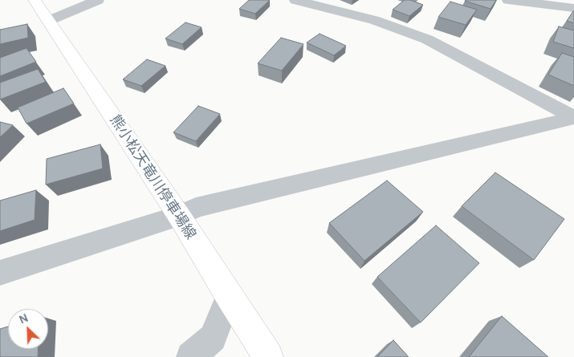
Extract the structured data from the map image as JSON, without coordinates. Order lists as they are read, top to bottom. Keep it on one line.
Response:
{"streets":{"main road":["熊小松天竜川停車場線"]},"north":"top left"}
